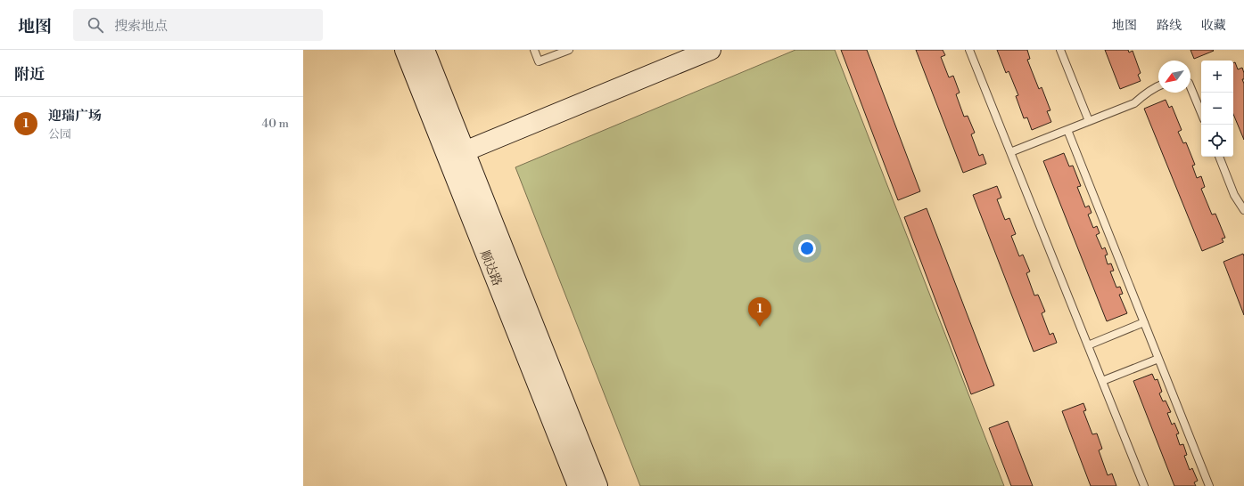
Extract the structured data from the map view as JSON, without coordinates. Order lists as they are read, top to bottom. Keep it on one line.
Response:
{"streets":{"main road":["顺达路"]},"north":"bottom left","page":{"header":"地图","search":"搜索地点","nav":["地图","路线","收藏"],"heading":"附近","map_buttons":["+","−"],"list":[{"mark":"1","name":"迎瑞广场","note":"公园","value":"40 m"}],"pins":"1"}}
